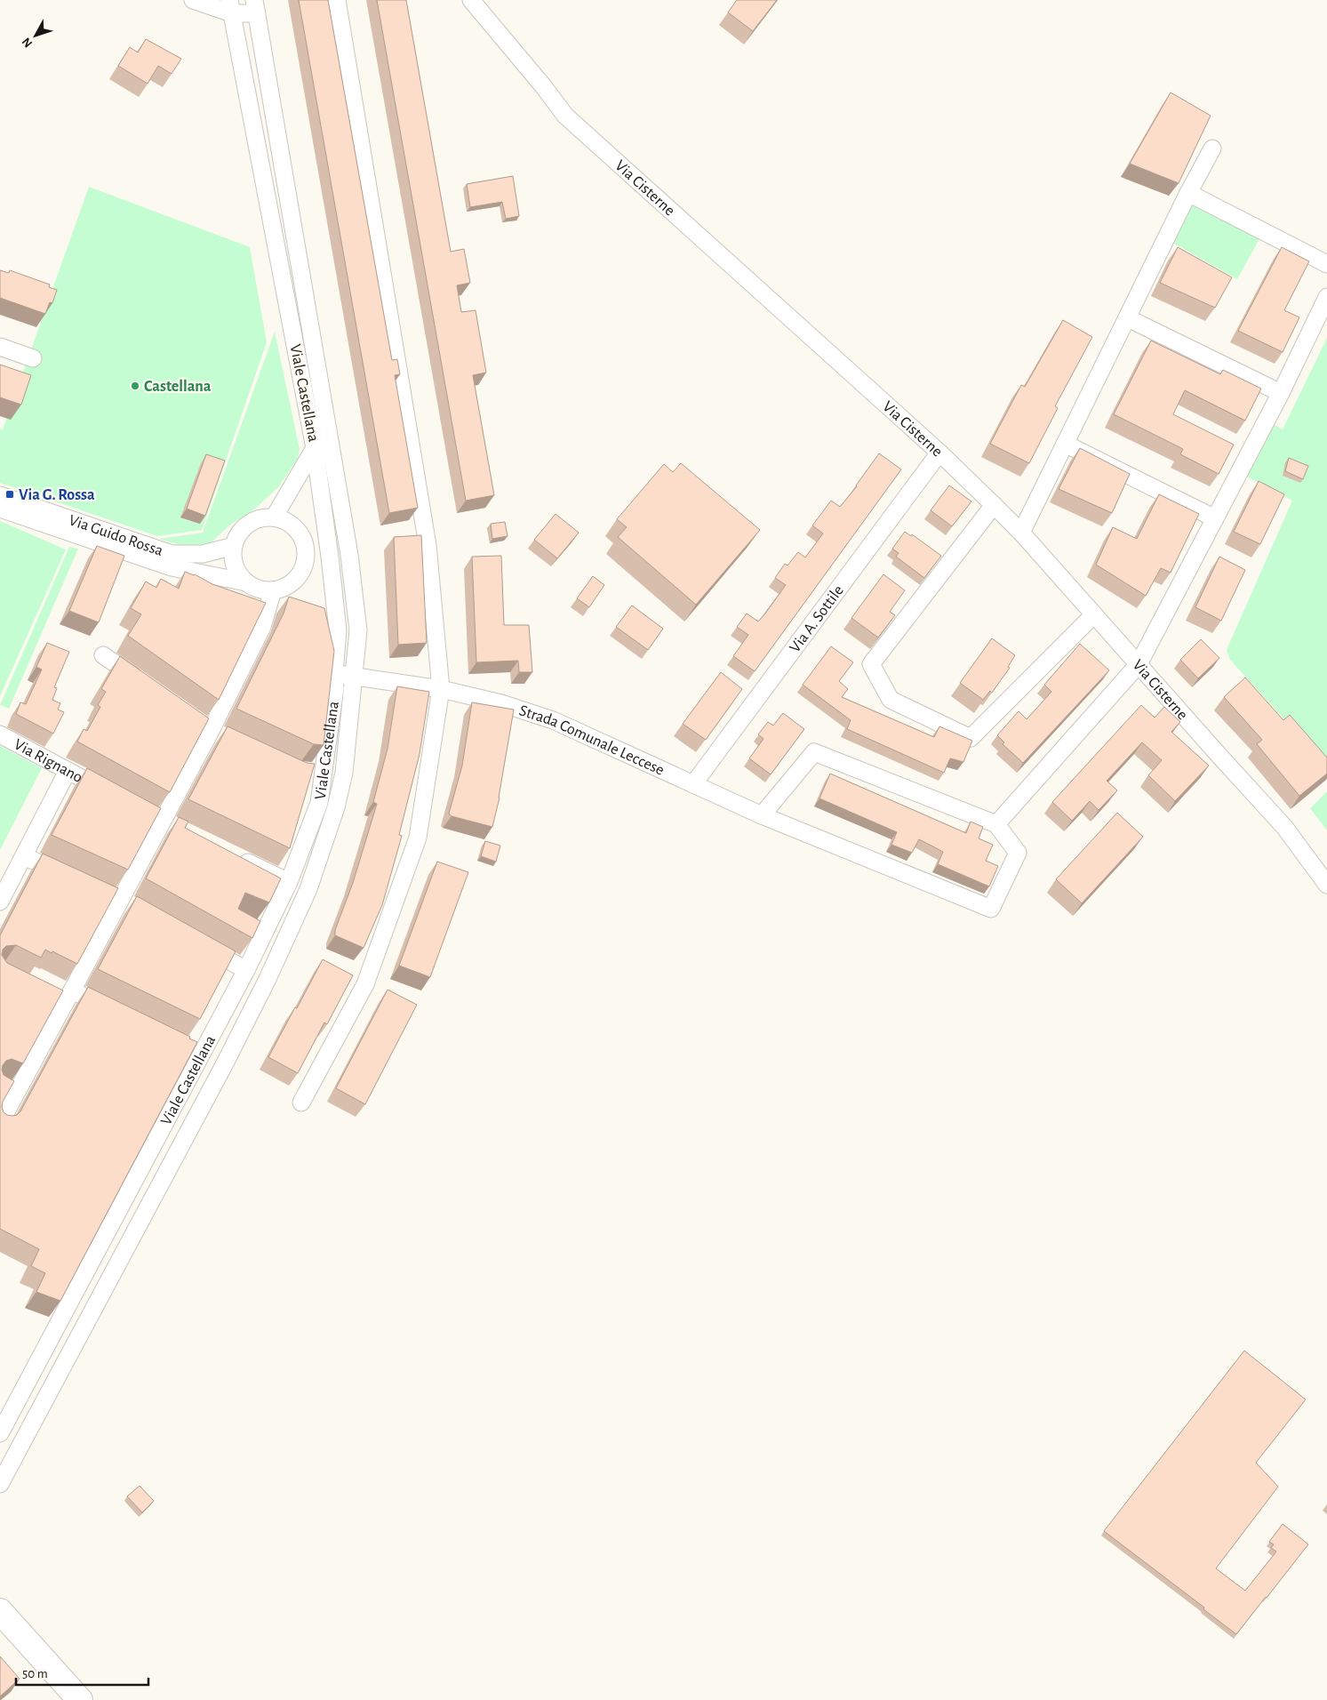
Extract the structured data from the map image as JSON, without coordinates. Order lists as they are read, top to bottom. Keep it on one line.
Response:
{"streets":{"street":["Via Cisterne","Viale Castellana","Via Guido Rossa","Via A. Sottile","Strada Comunale Leccese","Via Rignano"]},"crossings":[["Via Cisterne","Via A. Sottile"],["Viale Castellana","Strada Comunale Leccese"],["Via A. Sottile","Strada Comunale Leccese"]],"places":{"other":["Castellana"],"transit":["Via G. Rossa"]},"scale_bar":"50 m","north":"bottom left"}
